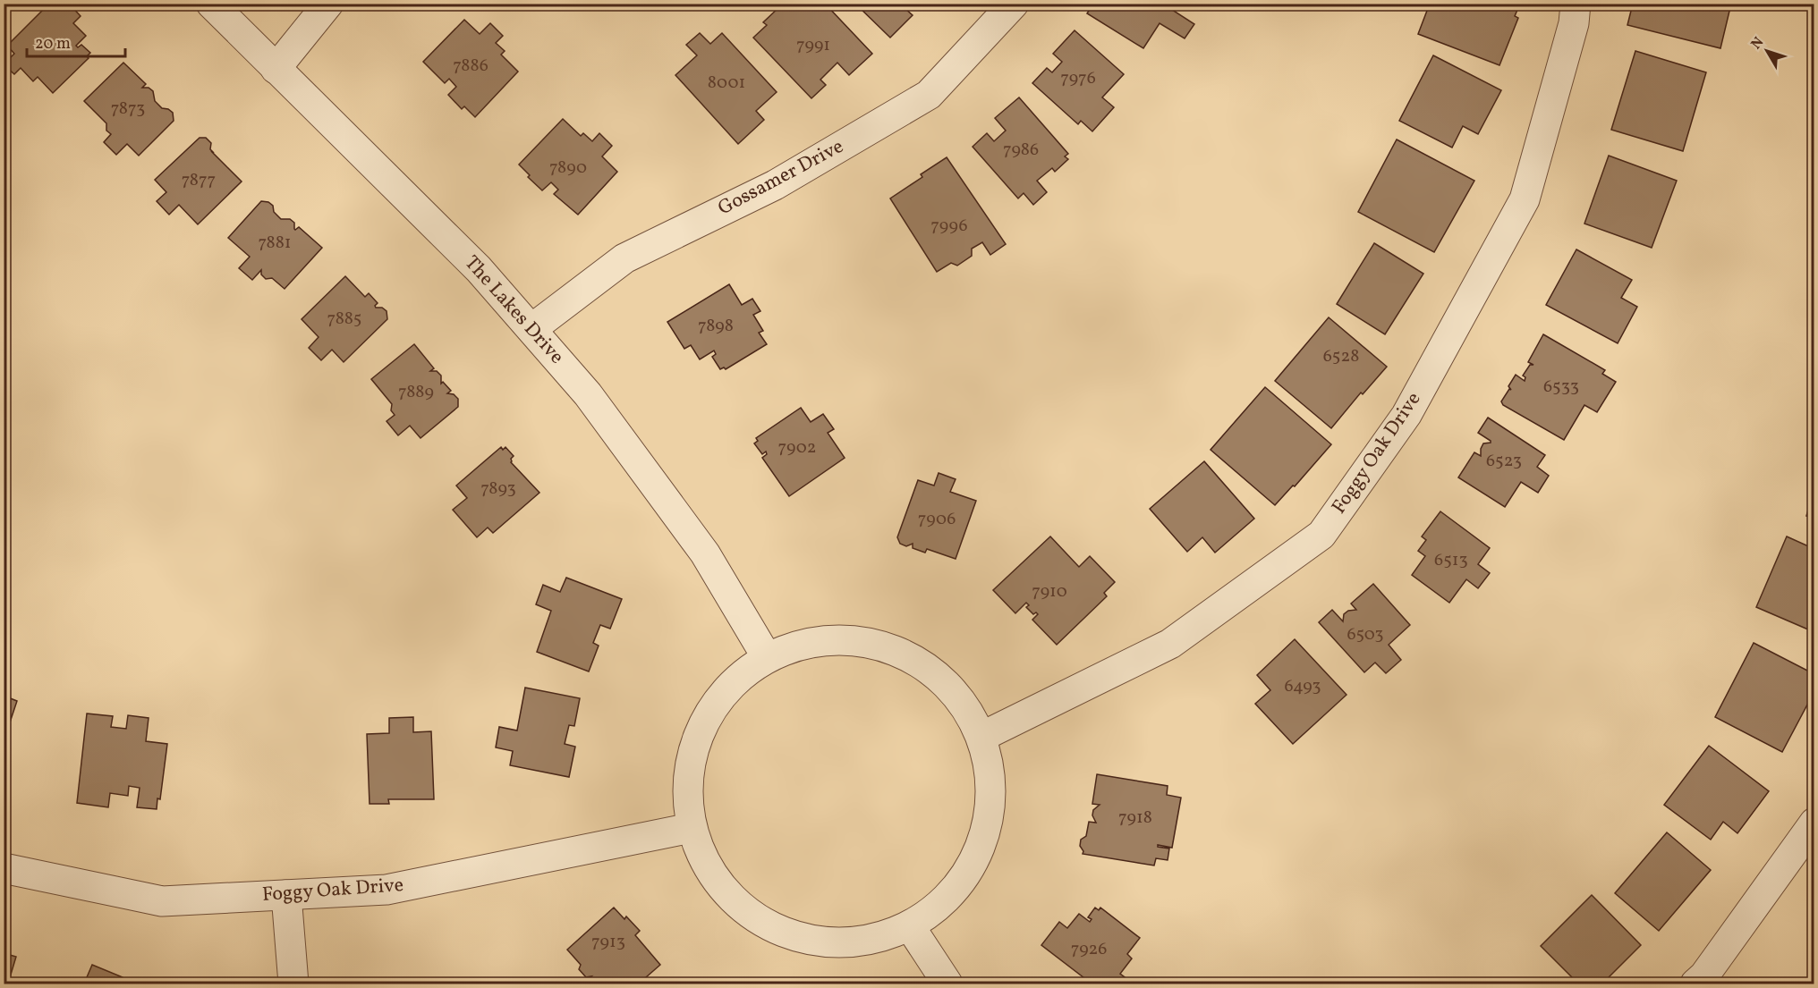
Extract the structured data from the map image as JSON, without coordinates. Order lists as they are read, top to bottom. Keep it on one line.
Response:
{"streets":{"street":["Gossamer Drive","The Lakes Drive","Foggy Oak Drive"]},"crossings":[["Gossamer Drive","The Lakes Drive"]],"house_numbers":["7991","7886","7976","8001","7873","7986","7890","7877","7996","7881","7885","7898","6528","6533","7889","7902","6523","7893","7906","6513","7910","6503","6493","7918","7913","7926"],"scale_bar":"20 m","north":"top left"}
